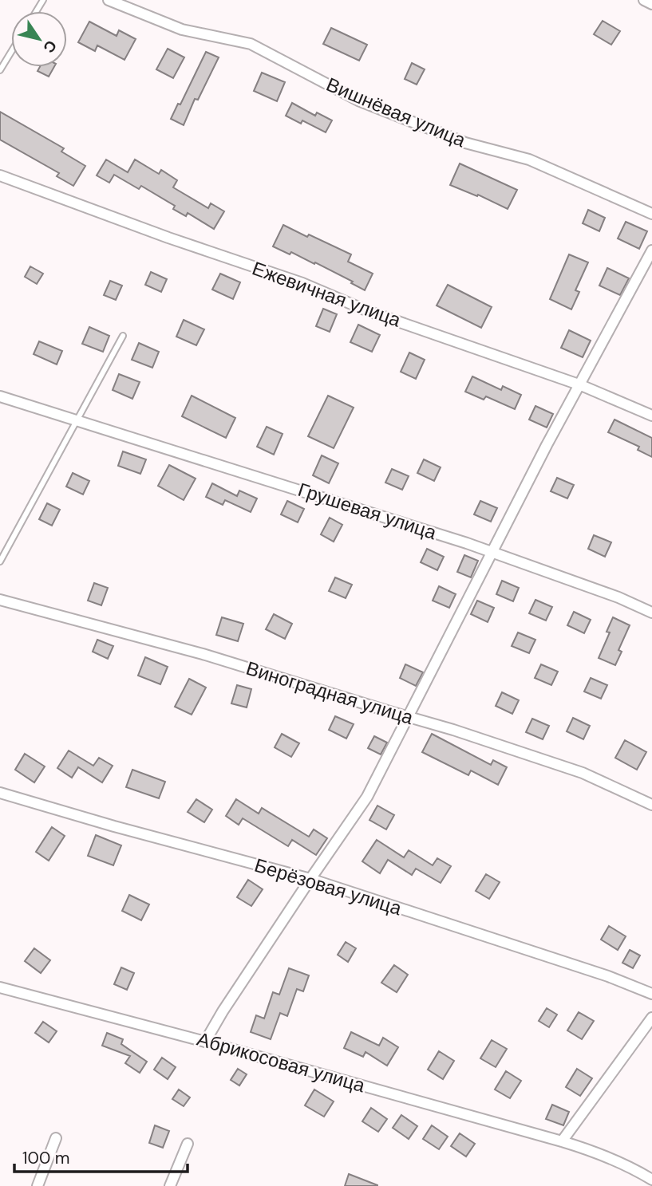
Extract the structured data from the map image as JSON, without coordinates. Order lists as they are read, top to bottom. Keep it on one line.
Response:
{"streets":{"street":["Вишнёвая улица","Ежевичная улица","Грушевая улица","Виноградная улица","Берёзовая улица","Абрикосовая улица"]},"scale_bar":"100 m","north":"bottom right"}
